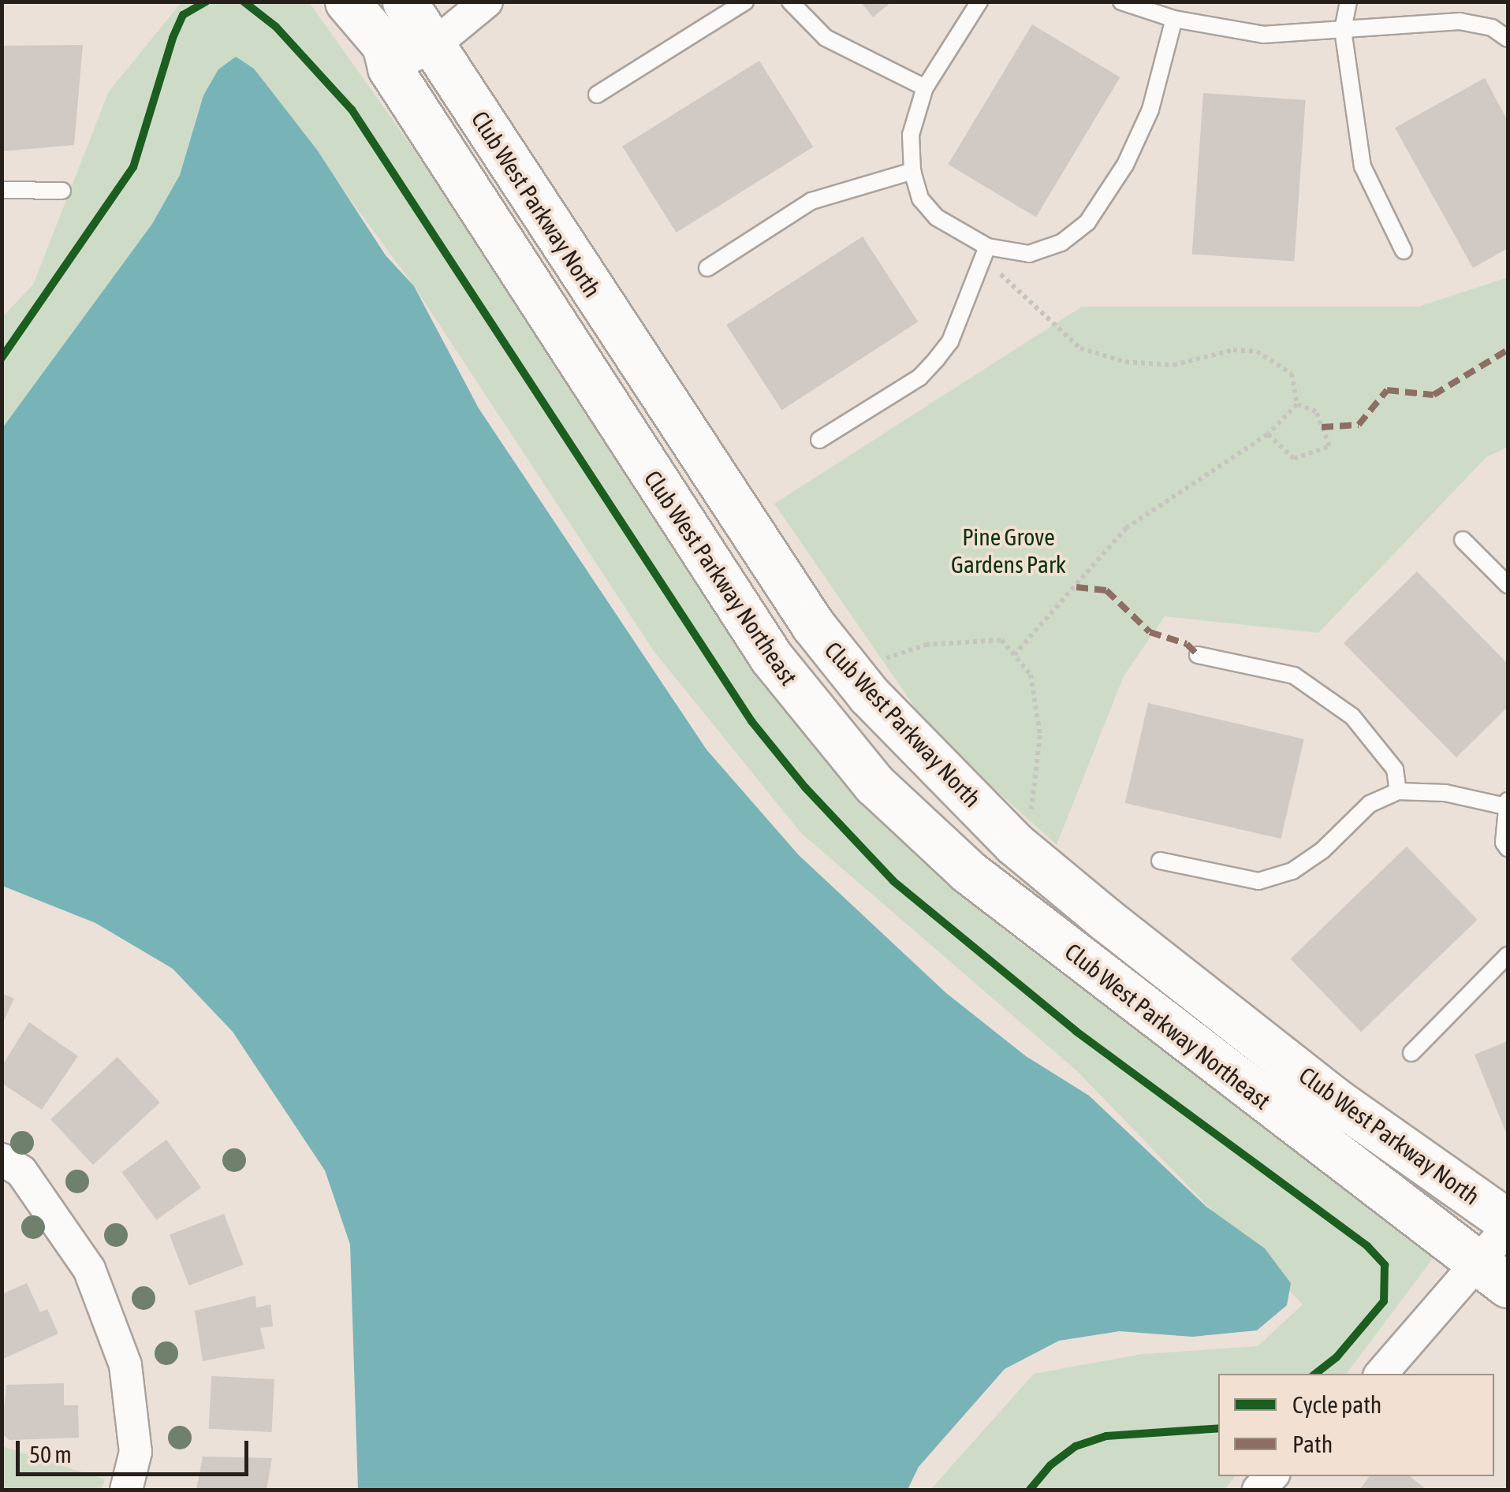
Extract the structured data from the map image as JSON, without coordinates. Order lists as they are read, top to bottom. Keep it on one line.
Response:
{"streets":{"street":["Club West Parkway North","Club West Parkway Northeast"]},"parks":["Pine Grove Gardens Park"],"legend":["Cycle path","Path"],"scale_bar":"50 m"}
